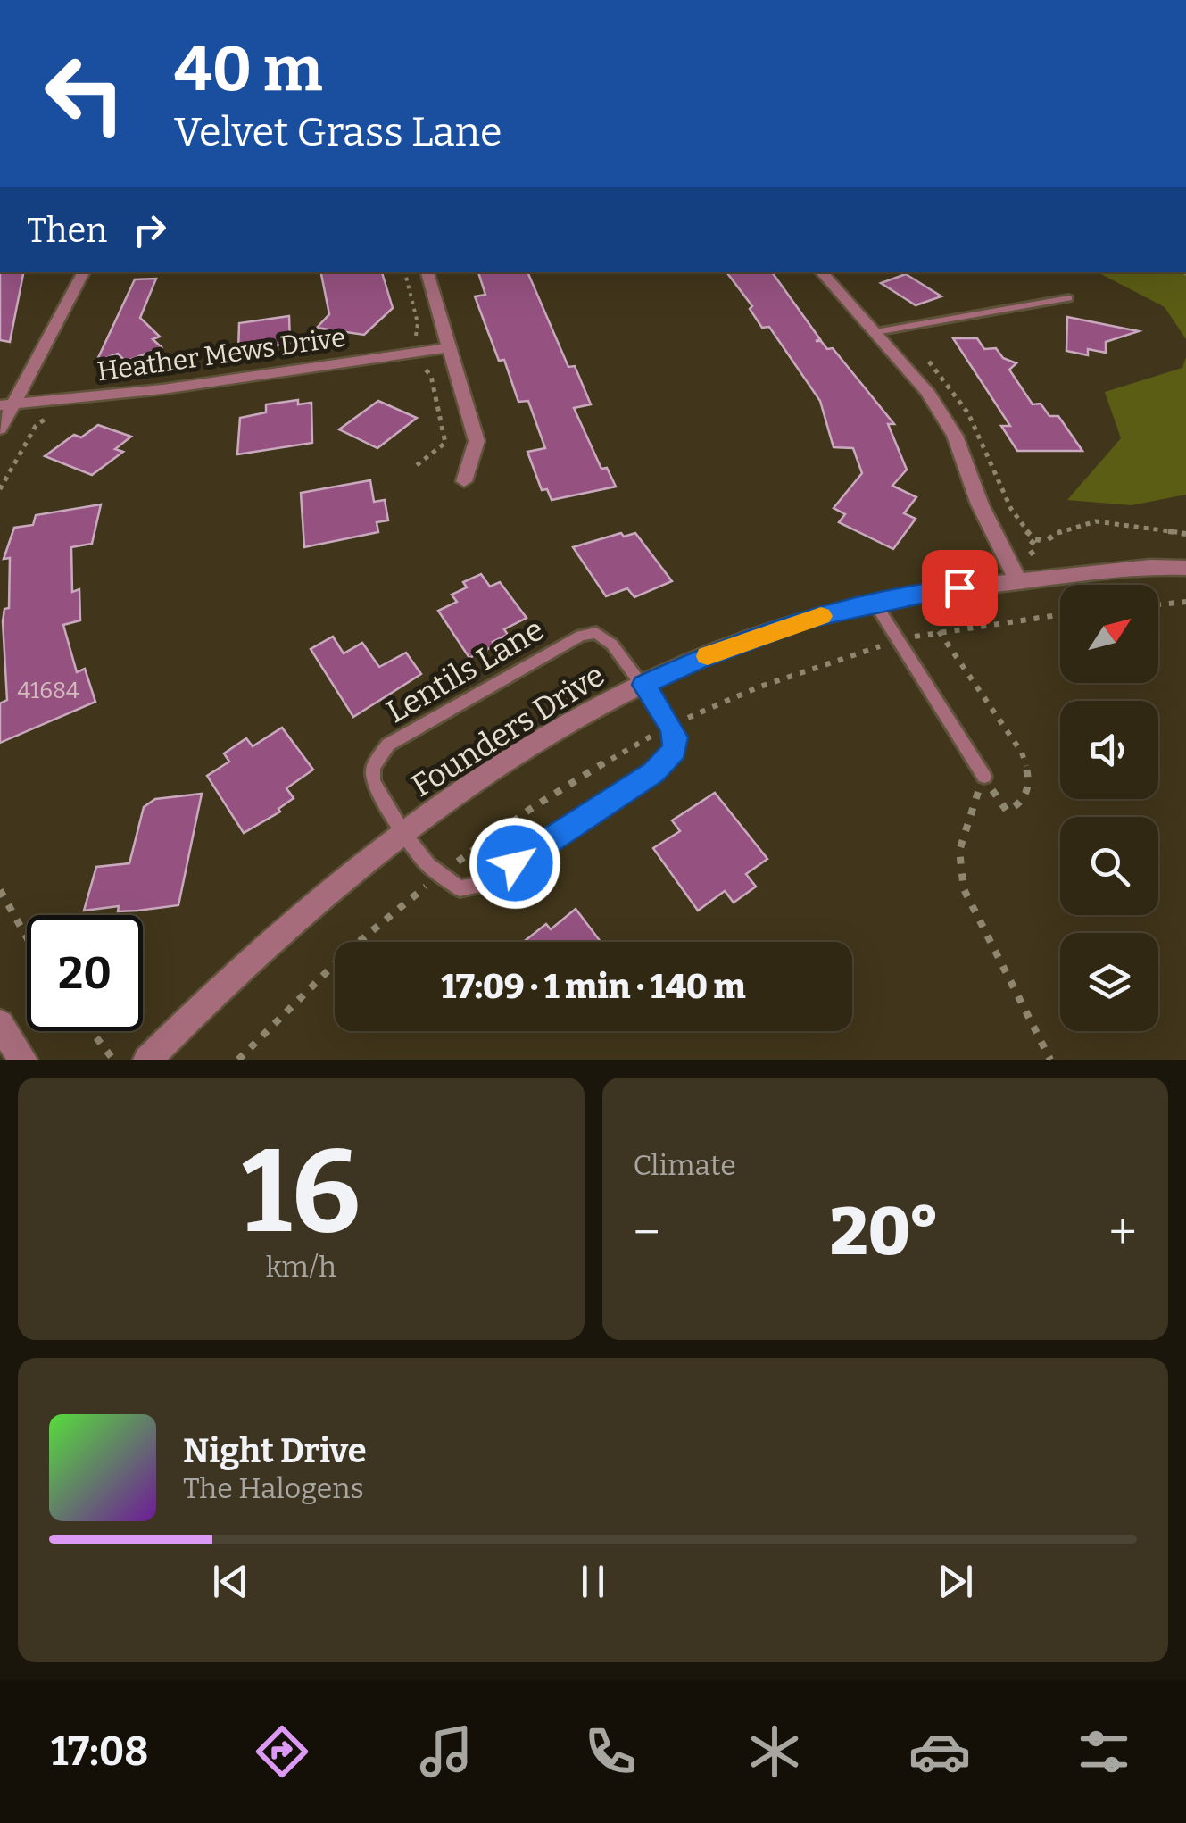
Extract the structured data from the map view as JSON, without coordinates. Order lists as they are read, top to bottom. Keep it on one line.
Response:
{"streets":{"street":["Heather Mews Drive","Founders Drive"],"lane":["Lentils Lane"]},"crossings":[["Lentils Lane","Founders Drive"]],"house_numbers":["41684"],"north":"top right","page":{"turn":["40 m","Velvet Grass Lane"],"then":"Then","limit":"20","trip":"17:09 · 1 min · 140 m","tile":[["16","km/h"],"Climate"],"heat":["−","20°","+"],"song":["Night Drive","The Halogens"],"tabs":"17:08"}}
